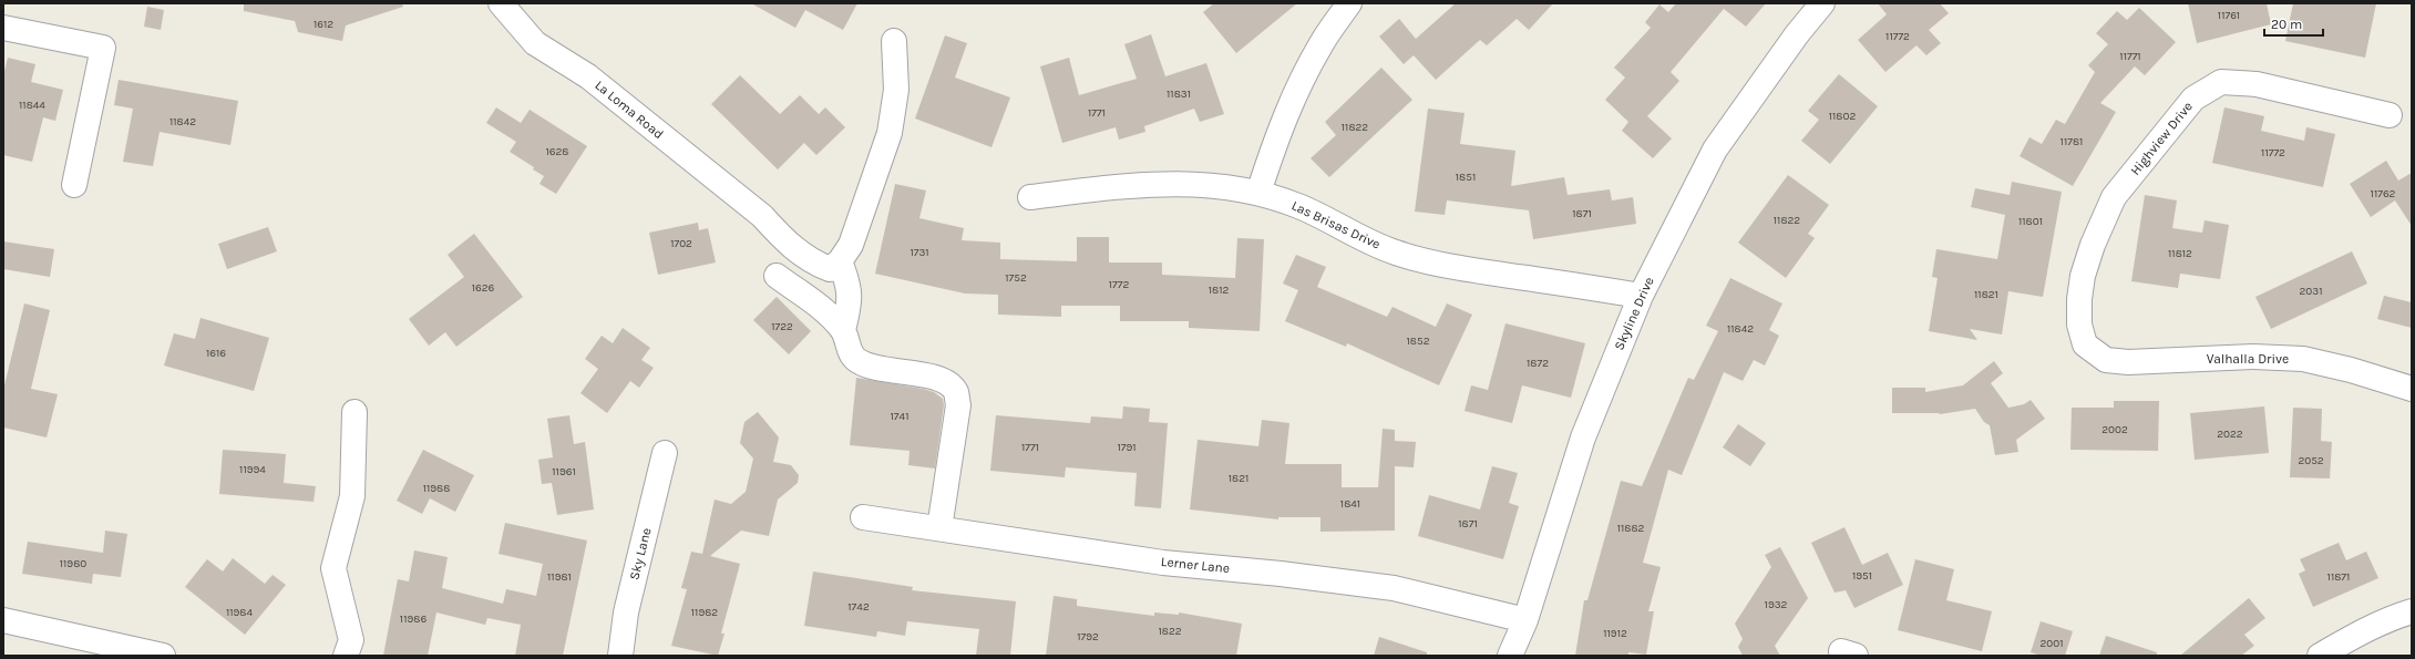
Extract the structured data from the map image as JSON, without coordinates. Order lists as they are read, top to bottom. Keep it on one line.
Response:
{"streets":{"street":["La Loma Road","Highview Drive","Las Brisas Drive","Skyline Drive","Valhalla Drive","Sky Lane","Lerner Lane"]},"crossings":[["Highview Drive","Valhalla Drive"],["Las Brisas Drive","Skyline Drive"],["Skyline Drive","Lerner Lane"]],"house_numbers":["11761","1612","11772","11771","11831","11844","1771","11802","11842","11822","11781","1628","11772","1851","11762","1871","11822","11801","1702","1731","11812","1752","1772","1626","1812","2031","11821","1722","11842","1852","1616","1872","1741","2002","2022","1771","1791","2052","11994","11961","1821","11988","1841","1871","11882","11980","1951","11981","11871","1932","1742","11984","11982","11986","1822","11912","1792","2001"],"scale_bar":"20 m"}
